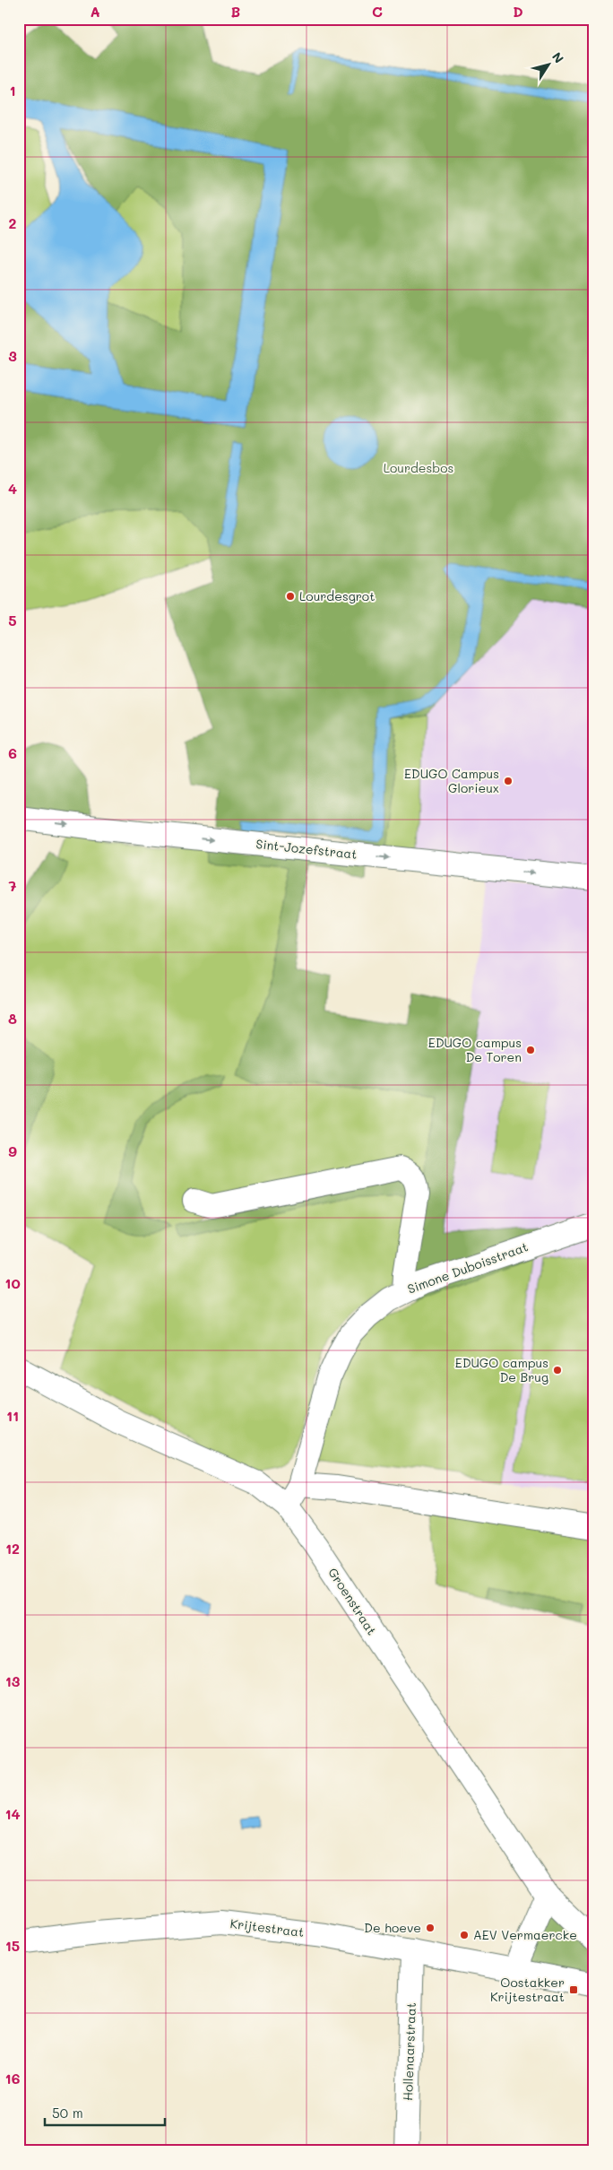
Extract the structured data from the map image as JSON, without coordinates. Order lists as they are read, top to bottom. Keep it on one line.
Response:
{"streets":{"street":["Sint-Jozefstraat","Simone Duboisstraat","Groenstraat","Krijtestraat","Hollenaarstraat"]},"crossings":[["Simone Duboisstraat","Groenstraat"],["Krijtestraat","Hollenaarstraat"]],"one_way":["Sint-Jozefstraat"],"parks":["Lourdesbos"],"places":{"other":["Lourdesgrot","EDUGO Campus Glorieux","EDUGO campus De Toren","EDUGO campus De Brug","De hoeve","AEV Vermaercke"],"transit":["Oostakker Krijtestraat"]},"scale_bar":"50 m","north":"top right","grid":{"columns":["A","B","C","D"],"rows":["1","2","3","4","5","6","7","8","9","10","11","12","13","14","15","16"]}}
